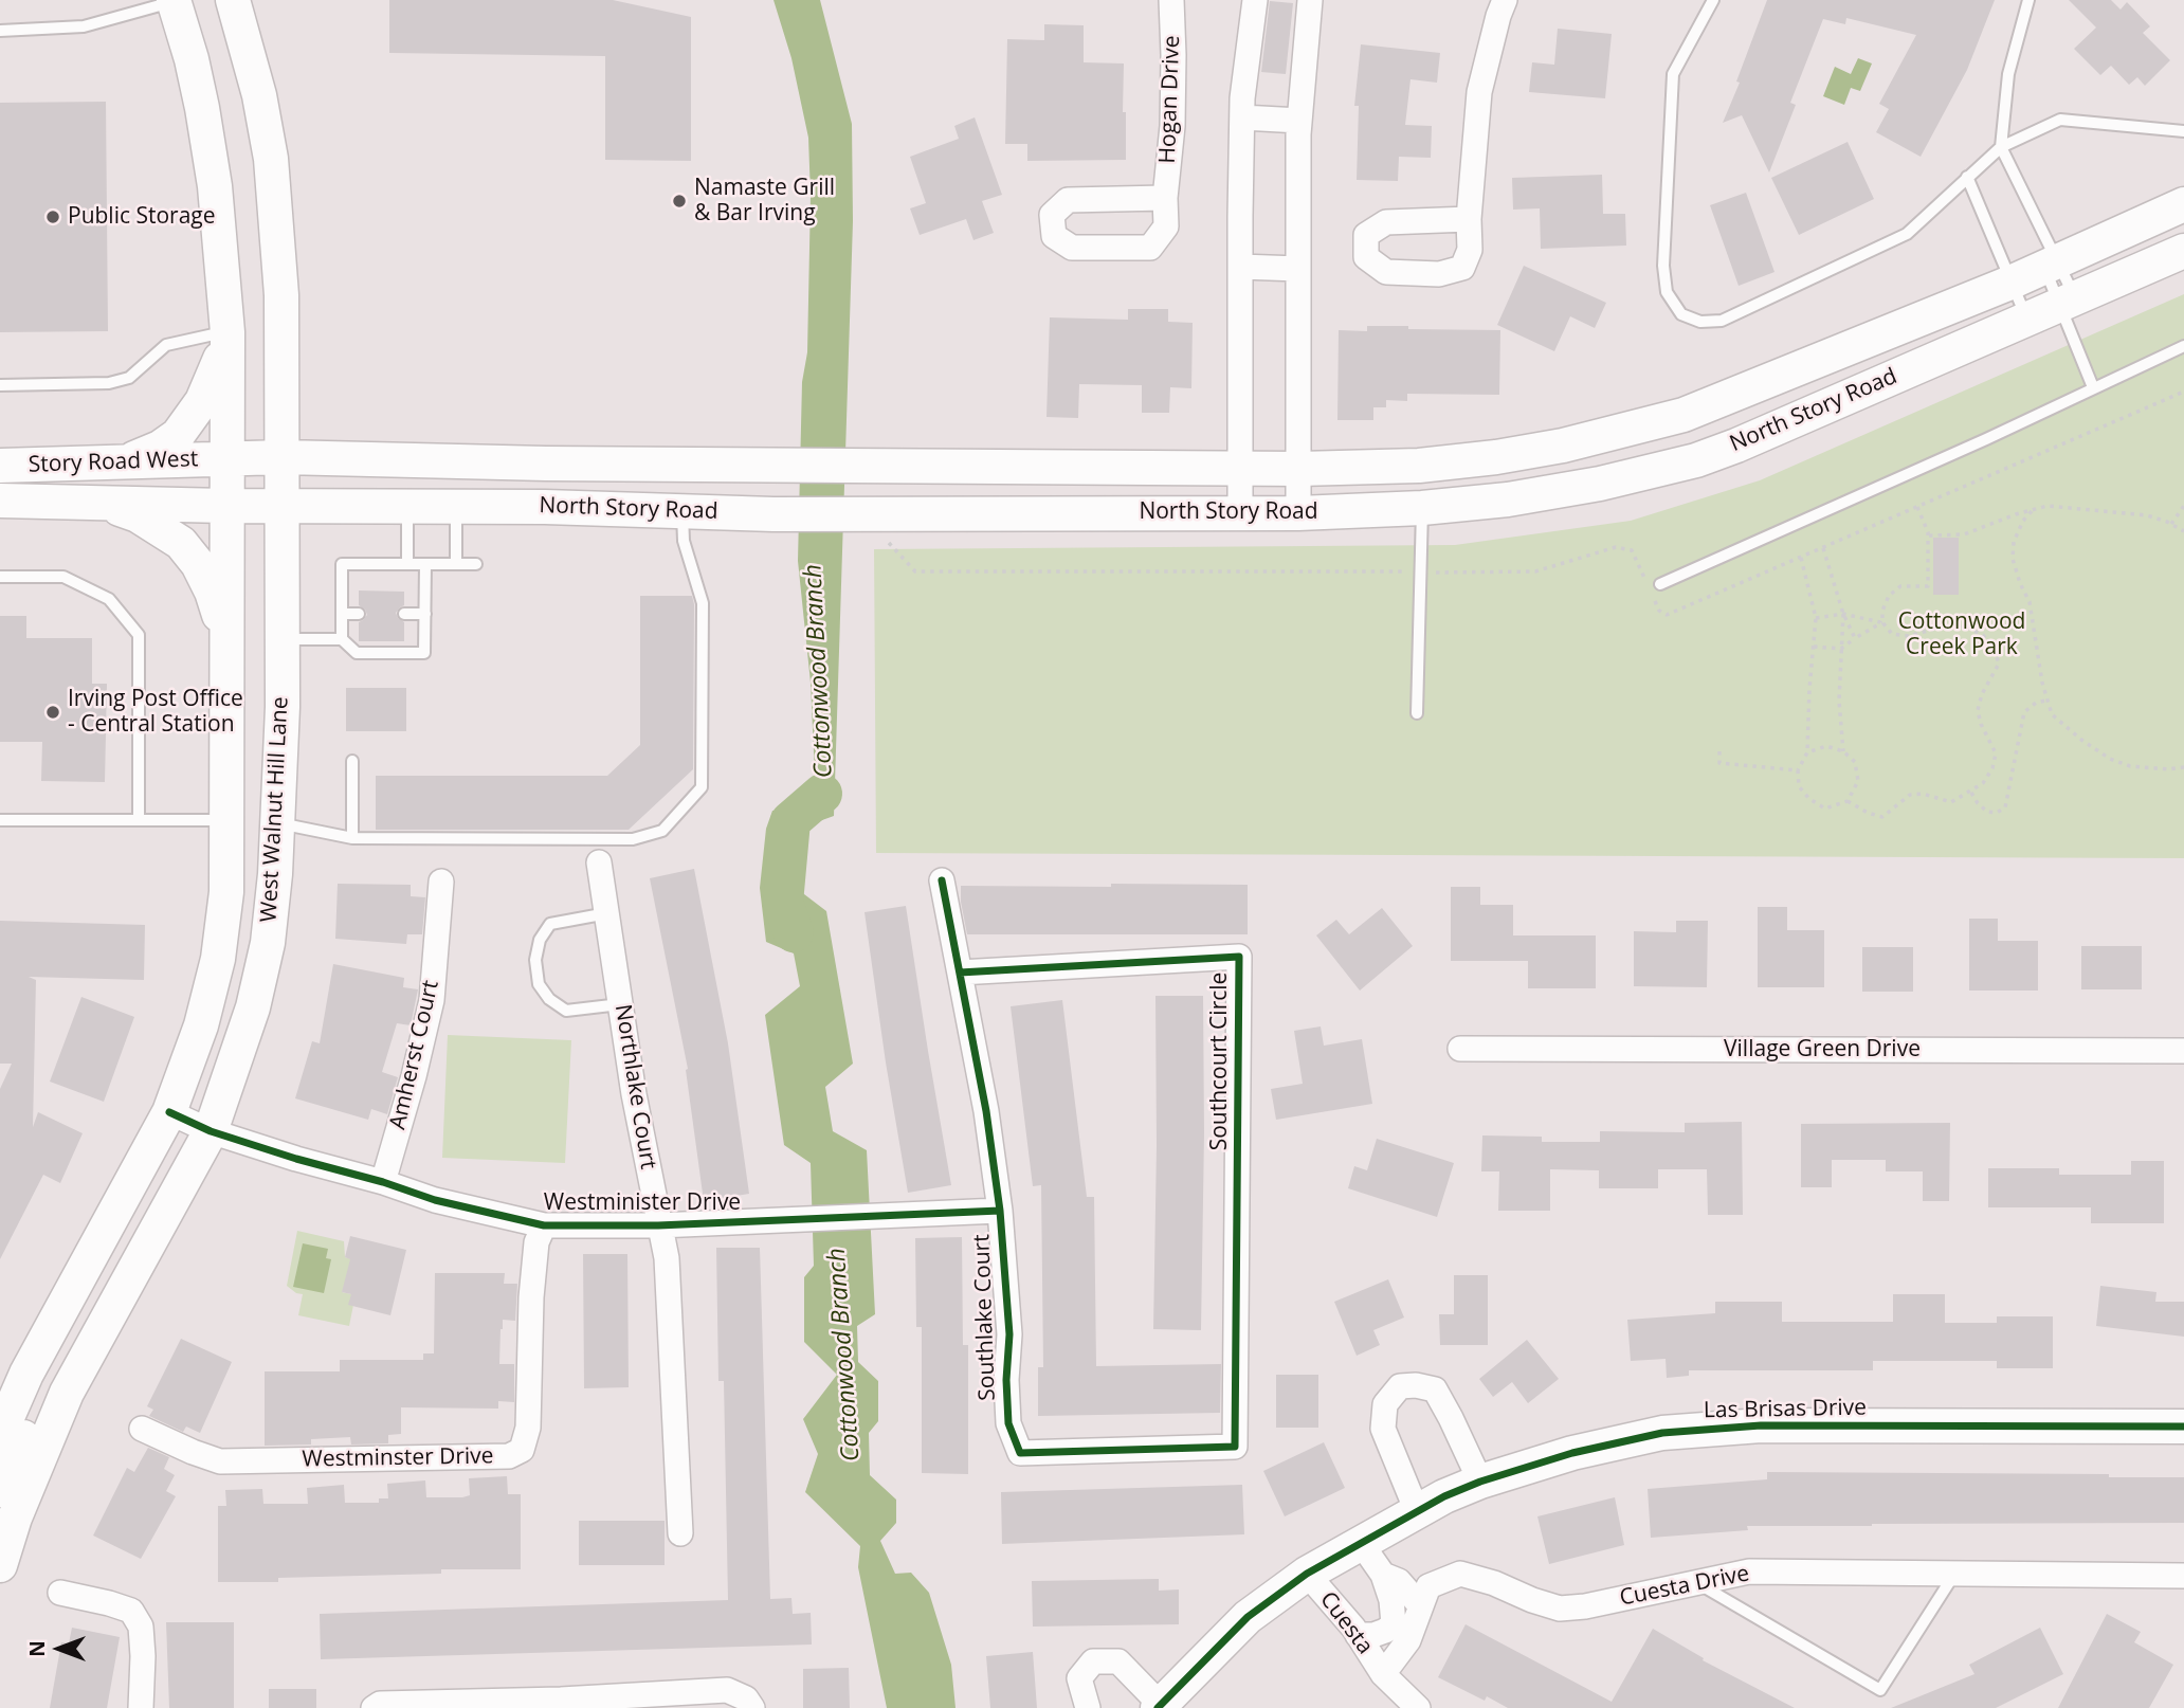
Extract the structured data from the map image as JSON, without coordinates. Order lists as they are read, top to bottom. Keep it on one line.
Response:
{"streets":{"main road":["North Story Road","Story Road West","West Walnut Hill Lane","Las Brisas Drive"],"street":["Hogan Drive","Village Green Drive","Amherst Court","Southcourt Circle","Northlake Court","Westminister Drive","Southlake Court","Westminster Drive","Cuesta Drive","Cuesta"]},"crossings":[["North Story Road","Story Road West"],["North Story Road","West Walnut Hill Lane"],["Story Road West","West Walnut Hill Lane"],["West Walnut Hill Lane","Westminister Drive"],["Amherst Court","Westminister Drive"],["Southcourt Circle","Southlake Court"],["Northlake Court","Westminister Drive"],["Westminister Drive","Southlake Court"],["Westminister Drive","Westminster Drive"],["Las Brisas Drive","Cuesta"],["Cuesta Drive","Cuesta"]],"water":["Cottonwood Branch"],"parks":["Cottonwood Creek Park"],"places":["Namaste Grill & Bar Irving","Public Storage","Irving Post Office - Central Station"],"north":"left"}
